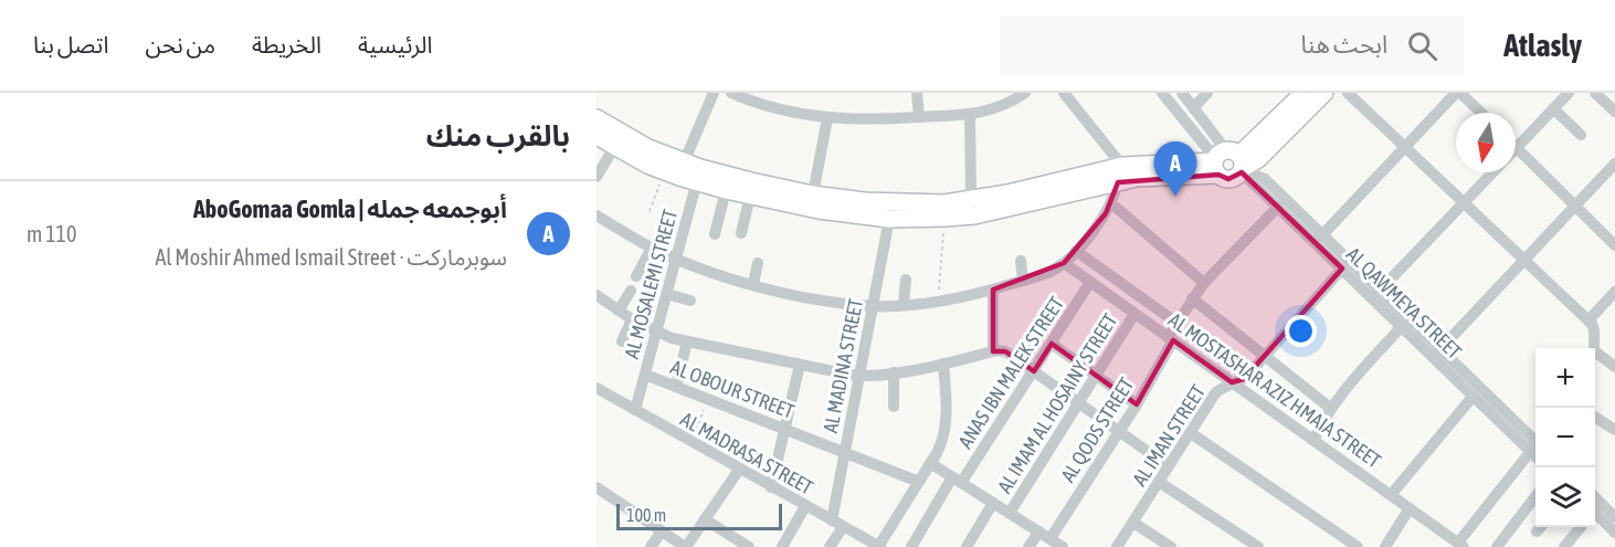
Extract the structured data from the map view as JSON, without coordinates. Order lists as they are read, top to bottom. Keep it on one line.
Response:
{"streets":{"street":["AL MOSALEMI STREET","AL QAWMEYA STREET","AL MADINA STREET","ANAS IBN MALEK STREET","AL OBOUR STREET","AL MOSTASHAR AZIZ HMAIA STREET","AL IMAM AL HOSAINY STREET","AL QODS STREET","AL IMAN STREET","AL MADRASA STREET"]},"crossings":[["AL MOSALEMI STREET","AL OBOUR STREET"],["AL MOSALEMI STREET","AL MADRASA STREET"],["AL QAWMEYA STREET","AL QODS STREET"],["AL QAWMEYA STREET","AL IMAN STREET"],["AL MADINA STREET","AL OBOUR STREET"],["AL MADINA STREET","AL MADRASA STREET"],["ANAS IBN MALEK STREET","AL MOSTASHAR AZIZ HMAIA STREET"],["AL MOSTASHAR AZIZ HMAIA STREET","AL IMAM AL HOSAINY STREET"],["AL MOSTASHAR AZIZ HMAIA STREET","AL QODS STREET"],["AL MOSTASHAR AZIZ HMAIA STREET","AL IMAN STREET"]],"scale_bar":"100 m","north":"bottom","page":{"header":"Atlasly","search":"ابحث هنا","nav":["الرئيسية","الخريطة","من نحن","اتصل بنا"],"heading":"بالقرب منك","pins":"A","list":[{"mark":"A","name":"أبوجمعه جمله | AboGomaa Gomla","note":"سوبرماركت · Al Moshir Ahmed Ismail Street","value":"110 m"}],"map_buttons":["+","−"],"scale":"100 m"}}
